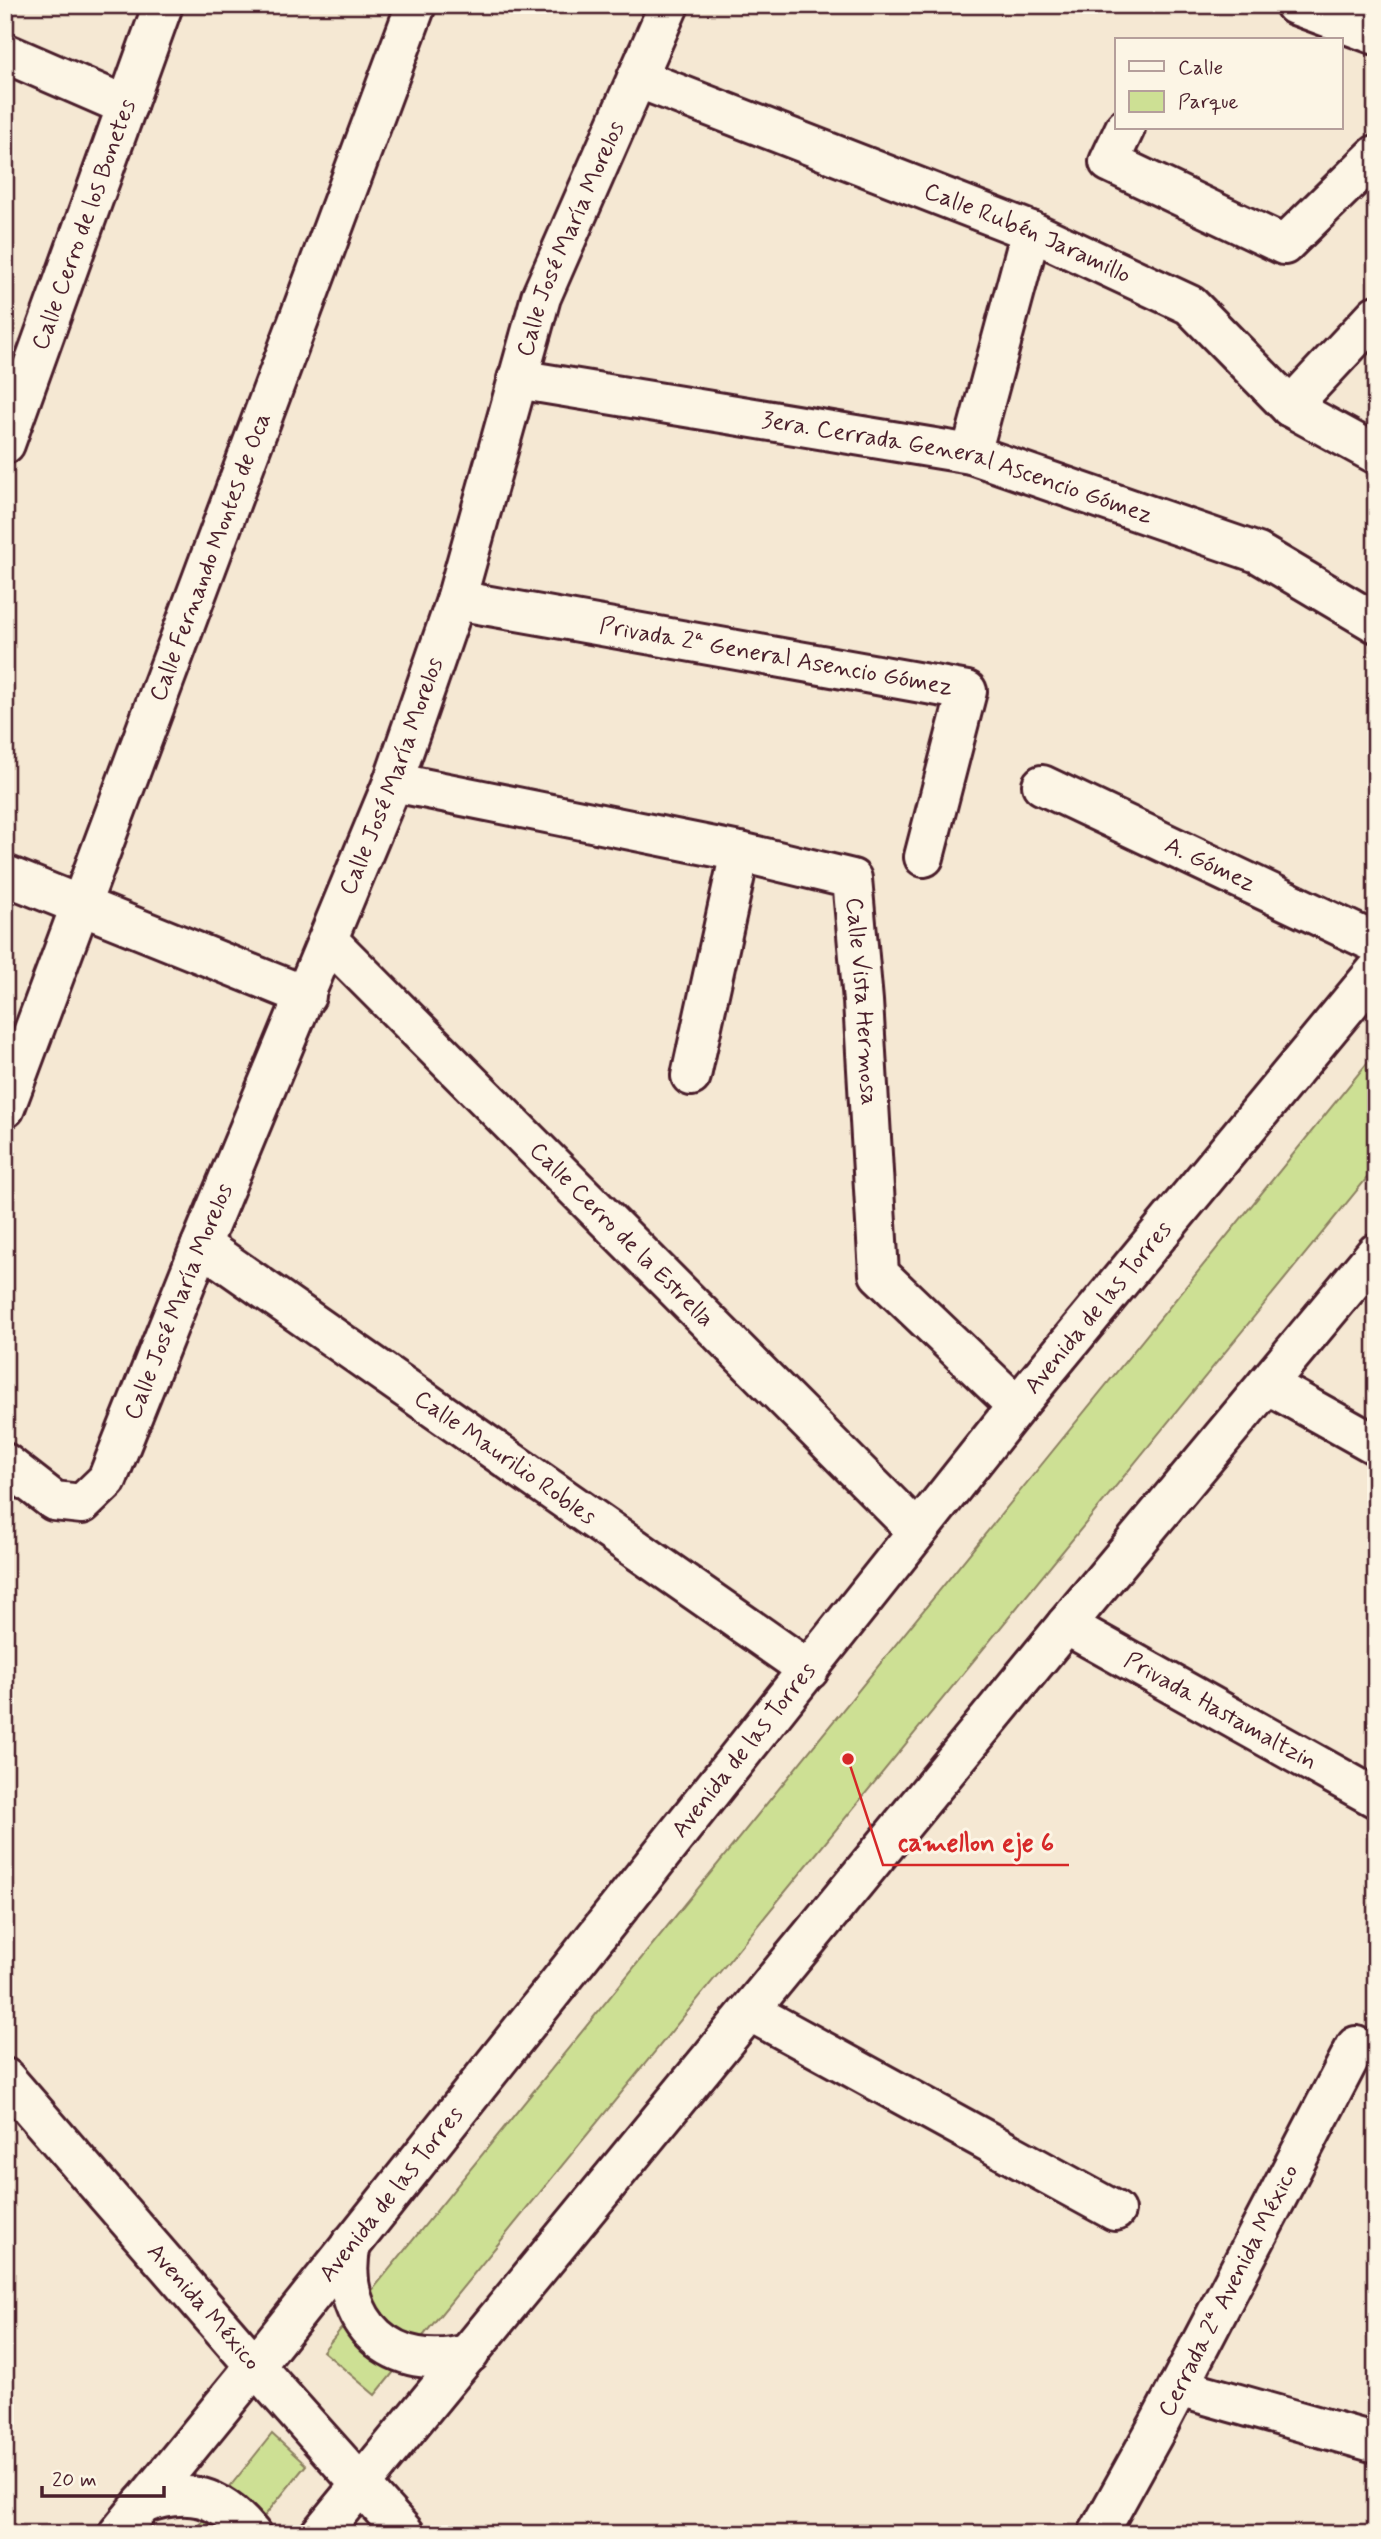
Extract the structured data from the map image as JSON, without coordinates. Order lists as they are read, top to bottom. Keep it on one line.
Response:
{"streets":{"street":["Calle Cerro de los Bonetes","Calle Rubén Jaramillo","Calle José María Morelos","3era. Cerrada General Ascencio Gómez","Calle Fernando Montes de Oca","Privada 2ª General Asencio Gómez","A. Gómez","Calle Vista Hermosa","Calle Cerro de la Estrella","Avenida de las Torres","Calle Maurilio Robles","Privada Hastamaltzin","Cerrada 2ª Avenida México","Avenida México"]},"crossings":[["Calle Rubén Jaramillo","Calle José María Morelos"],["Calle José María Morelos","3era. Cerrada General Ascencio Gómez"],["Calle José María Morelos","Privada 2ª General Asencio Gómez"],["Calle José María Morelos","Calle Vista Hermosa"],["Calle José María Morelos","Calle Cerro de la Estrella"],["Calle José María Morelos","Calle Maurilio Robles"],["Calle Vista Hermosa","Avenida de las Torres"],["Calle Cerro de la Estrella","Avenida de las Torres"],["Avenida de las Torres","Calle Maurilio Robles"],["Avenida de las Torres","Avenida México"]],"places":["camellon eje 6"],"legend":["Calle","Parque"],"scale_bar":"20 m"}
